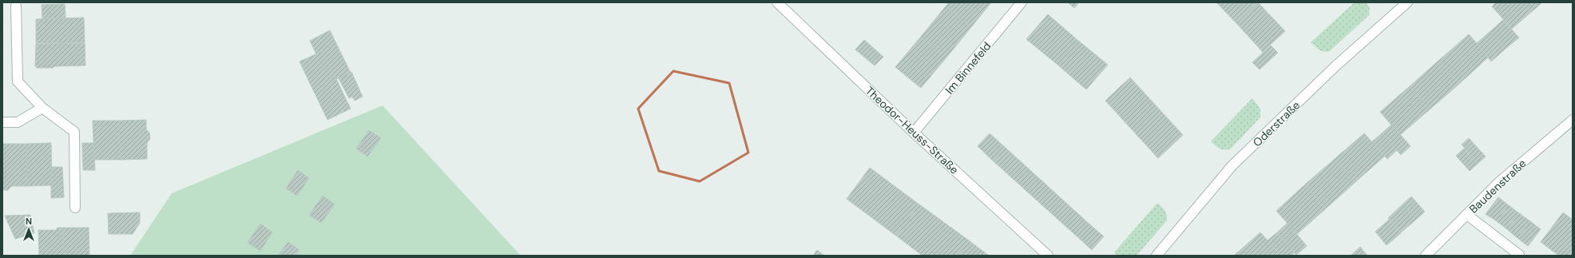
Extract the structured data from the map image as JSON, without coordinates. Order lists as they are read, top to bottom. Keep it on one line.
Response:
{"streets":{"street":["Im Binnefeld","Oderstraße","Theodor-Heuss-Straße","Baudenstraße"]},"crossings":[["Im Binnefeld","Theodor-Heuss-Straße"]],"north":"top"}
